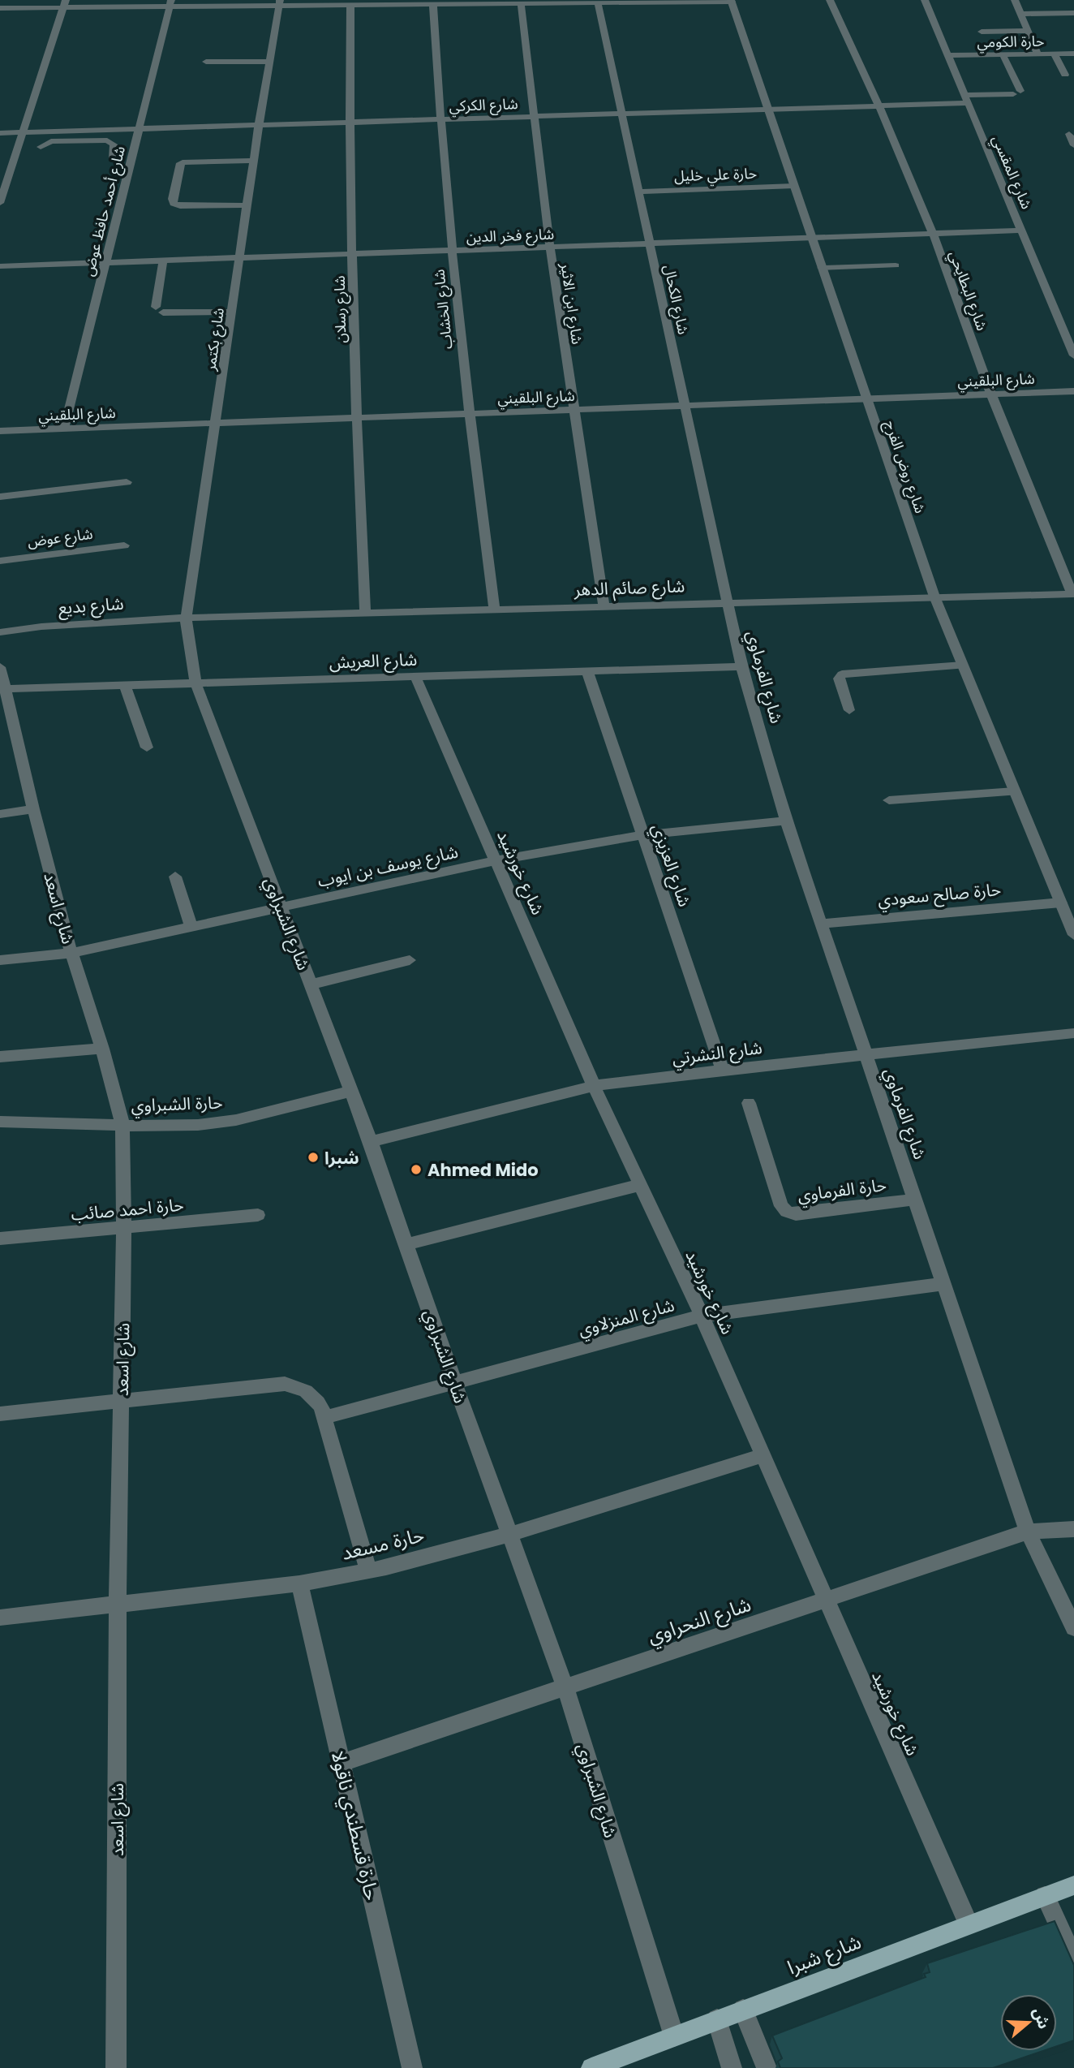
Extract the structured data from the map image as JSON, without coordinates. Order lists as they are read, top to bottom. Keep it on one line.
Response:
{"streets":{"main road":["شارع شبرا"],"street":["حارة الكومي","شارع الكركي","شارع المقسي","حارة علي خليل","شارع أحمد حافظ عوض","شارع فخر الدين","شارع البطايحي","شارع الكحال","شارع ابن الاثير","شارع رسلان","شارع الخشاب","شارع بكتمر","شارع البلقيني","شارع روض الفرج","شارع عوض","شارع صائم الدهر","شارع بديع","شارع العريش","شارع الفرماوي","شارع العزيزي","شارع يوسف بن ايوب","شارع خورشيد","حارة صالح سعودي","شارع اسعد","شارع الشبراوي","شارع النشرتي","حارة الشبراوي","حارة الفرماوي","حارة احمد صائب","شارع المنزلاوي","حارة مسعد","شارع النحراوي","حارة قسطندي ناقولا"]},"crossings":[["حارة الكومي","شارع الكركي"],["حارة الكومي","شارع المقسي"],["شارع الكركي","شارع المقسي"],["شارع الكركي","شارع أحمد حافظ عوض"],["شارع الكركي","شارع البطايحي"],["شارع الكركي","شارع الكحال"],["شارع الكركي","شارع ابن الاثير"],["شارع الكركي","شارع رسلان"],["شارع الكركي","شارع الخشاب"],["شارع الكركي","شارع بكتمر"],["شارع الكركي","شارع روض الفرج"],["شارع المقسي","شارع فخر الدين"],["حارة علي خليل","شارع الكحال"],["حارة علي خليل","شارع روض الفرج"],["شارع أحمد حافظ عوض","شارع فخر الدين"],["شارع أحمد حافظ عوض","شارع البلقيني"],["شارع فخر الدين","شارع البطايحي"],["شارع فخر الدين","شارع الكحال"],["شارع فخر الدين","شارع ابن الاثير"],["شارع فخر الدين","شارع رسلان"],["شارع فخر الدين","شارع الخشاب"],["شارع فخر الدين","شارع بكتمر"],["شارع فخر الدين","شارع روض الفرج"],["شارع البطايحي","شارع البلقيني"],["شارع البطايحي","شارع صائم الدهر"],["شارع الكحال","شارع البلقيني"],["شارع الكحال","شارع صائم الدهر"],["شارع الكحال","شارع الفرماوي"],["شارع ابن الاثير","شارع البلقيني"],["شارع ابن الاثير","شارع صائم الدهر"],["شارع رسلان","شارع البلقيني"],["شارع رسلان","شارع صائم الدهر"],["شارع الخشاب","شارع البلقيني"],["شارع الخشاب","شارع صائم الدهر"],["شارع بكتمر","شارع البلقيني"],["شارع بكتمر","شارع صائم الدهر"],["شارع بكتمر","شارع بديع"],["شارع بكتمر","شارع العريش"],["شارع بكتمر","شارع الشبراوي"],["شارع البلقيني","شارع روض الفرج"],["شارع روض الفرج","شارع صائم الدهر"],["شارع روض الفرج","حارة صالح سعودي"],["شارع صائم الدهر","شارع بديع"],["شارع صائم الدهر","شارع الفرماوي"],["شارع العريش","شارع الفرماوي"],["شارع العريش","شارع العزيزي"],["شارع العريش","شارع خورشيد"],["شارع العريش","شارع اسعد"],["شارع العريش","شارع الشبراوي"],["شارع الفرماوي","شارع يوسف بن ايوب"],["شارع الفرماوي","حارة صالح سعودي"],["شارع الفرماوي","شارع النشرتي"],["شارع الفرماوي","حارة الفرماوي"],["شارع الفرماوي","شارع المنزلاوي"],["شارع الفرماوي","شارع النحراوي"],["شارع العزيزي","شارع يوسف بن ايوب"],["شارع العزيزي","شارع النشرتي"],["شارع يوسف بن ايوب","شارع خورشيد"],["شارع يوسف بن ايوب","شارع اسعد"],["شارع يوسف بن ايوب","شارع الشبراوي"],["شارع خورشيد","شارع النشرتي"],["شارع خورشيد","شارع المنزلاوي"],["شارع خورشيد","حارة مسعد"],["شارع خورشيد","شارع النحراوي"],["شارع خورشيد","شارع شبرا"],["شارع اسعد","حارة الشبراوي"],["شارع اسعد","حارة احمد صائب"],["شارع اسعد","حارة مسعد"],["شارع الشبراوي","شارع النشرتي"],["شارع الشبراوي","حارة الشبراوي"],["شارع الشبراوي","شارع المنزلاوي"],["شارع الشبراوي","حارة مسعد"],["شارع الشبراوي","شارع النحراوي"],["شارع الشبراوي","شارع شبرا"],["حارة مسعد","حارة قسطندي ناقولا"],["شارع النحراوي","حارة قسطندي ناقولا"]],"places":["شبرا","Ahmed Mido"],"north":"right"}
